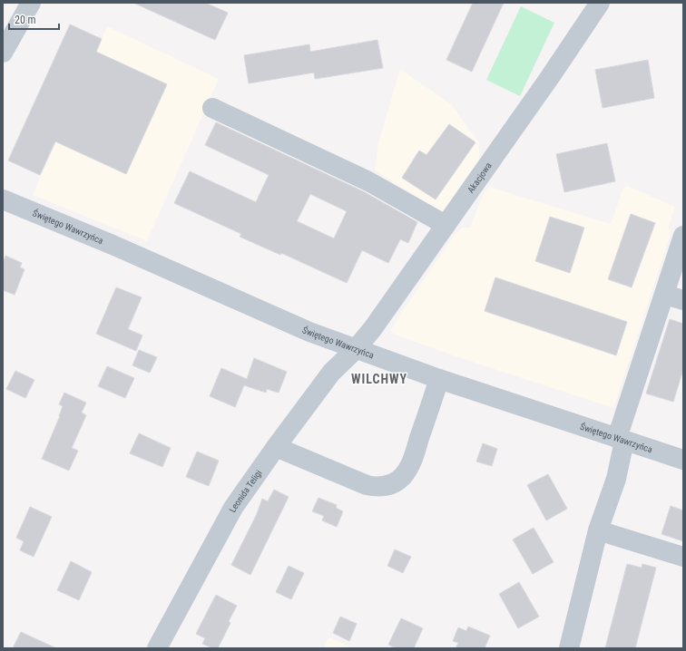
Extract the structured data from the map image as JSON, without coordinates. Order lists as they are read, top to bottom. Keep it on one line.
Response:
{"streets":{"street":["Akacjowa","Świętego Wawrzyńca","Leonida Teligi"]},"crossings":[["Akacjowa","Świętego Wawrzyńca"],["Akacjowa","Leonida Teligi"],["Świętego Wawrzyńca","Leonida Teligi"]],"districts":["WILCHWY"],"scale_bar":"20 m"}
